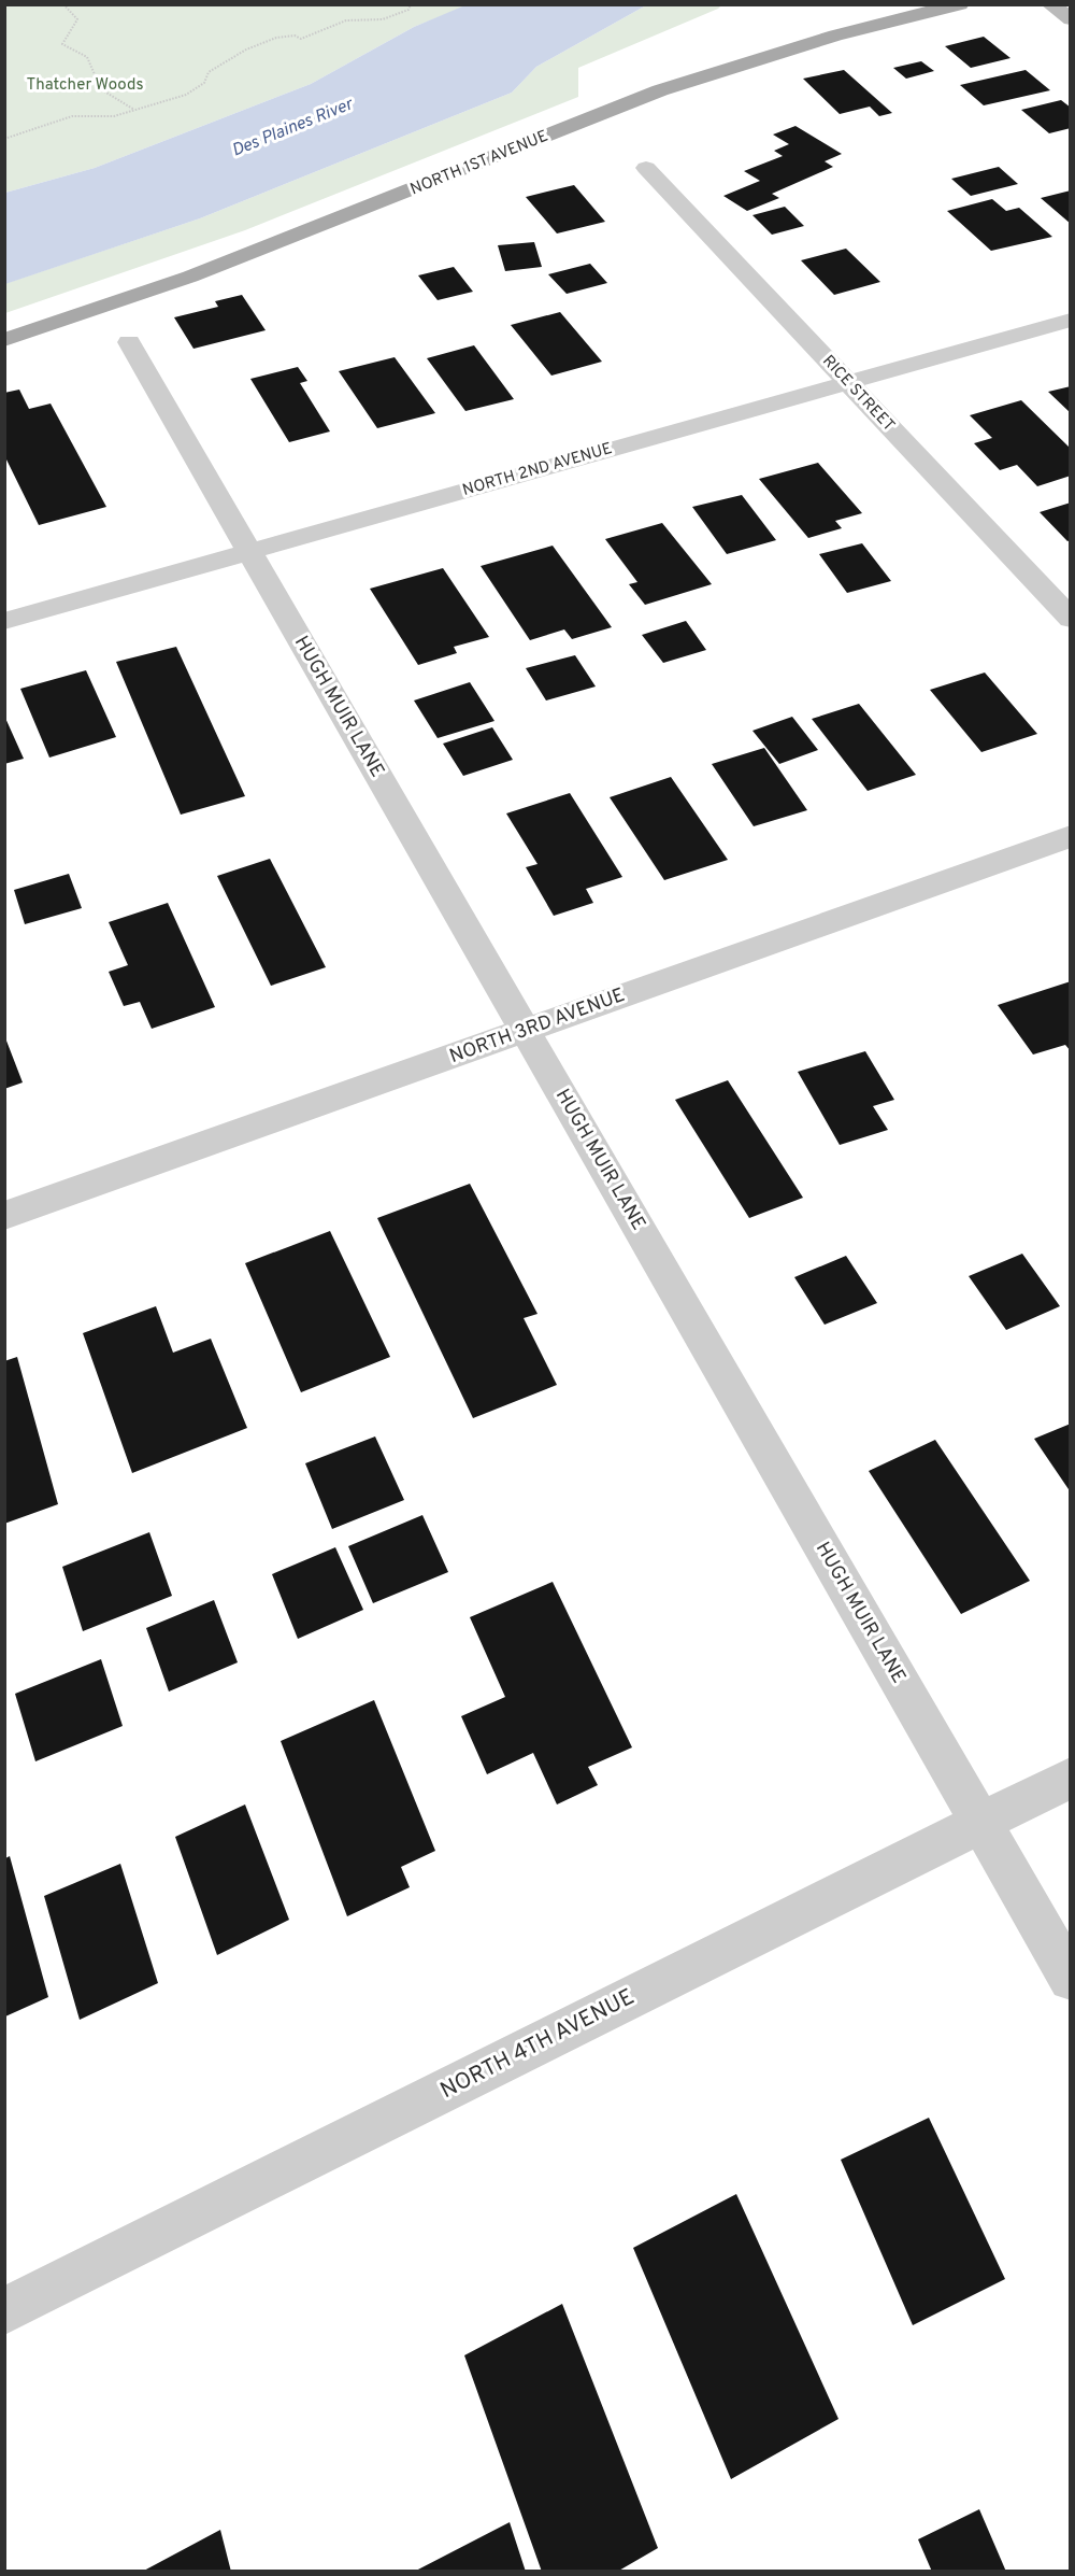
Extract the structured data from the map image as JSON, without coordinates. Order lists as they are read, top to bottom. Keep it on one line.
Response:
{"streets":{"main road":["NORTH 1ST AVENUE"],"street":["RICE STREET","NORTH 2ND AVENUE","HUGH MUIR LANE","NORTH 3RD AVENUE","NORTH 4TH AVENUE"]},"crossings":[["RICE STREET","NORTH 2ND AVENUE"],["NORTH 2ND AVENUE","HUGH MUIR LANE"],["HUGH MUIR LANE","NORTH 3RD AVENUE"],["HUGH MUIR LANE","NORTH 4TH AVENUE"]],"water":["Des Plaines River"],"parks":["Thatcher Woods"]}
